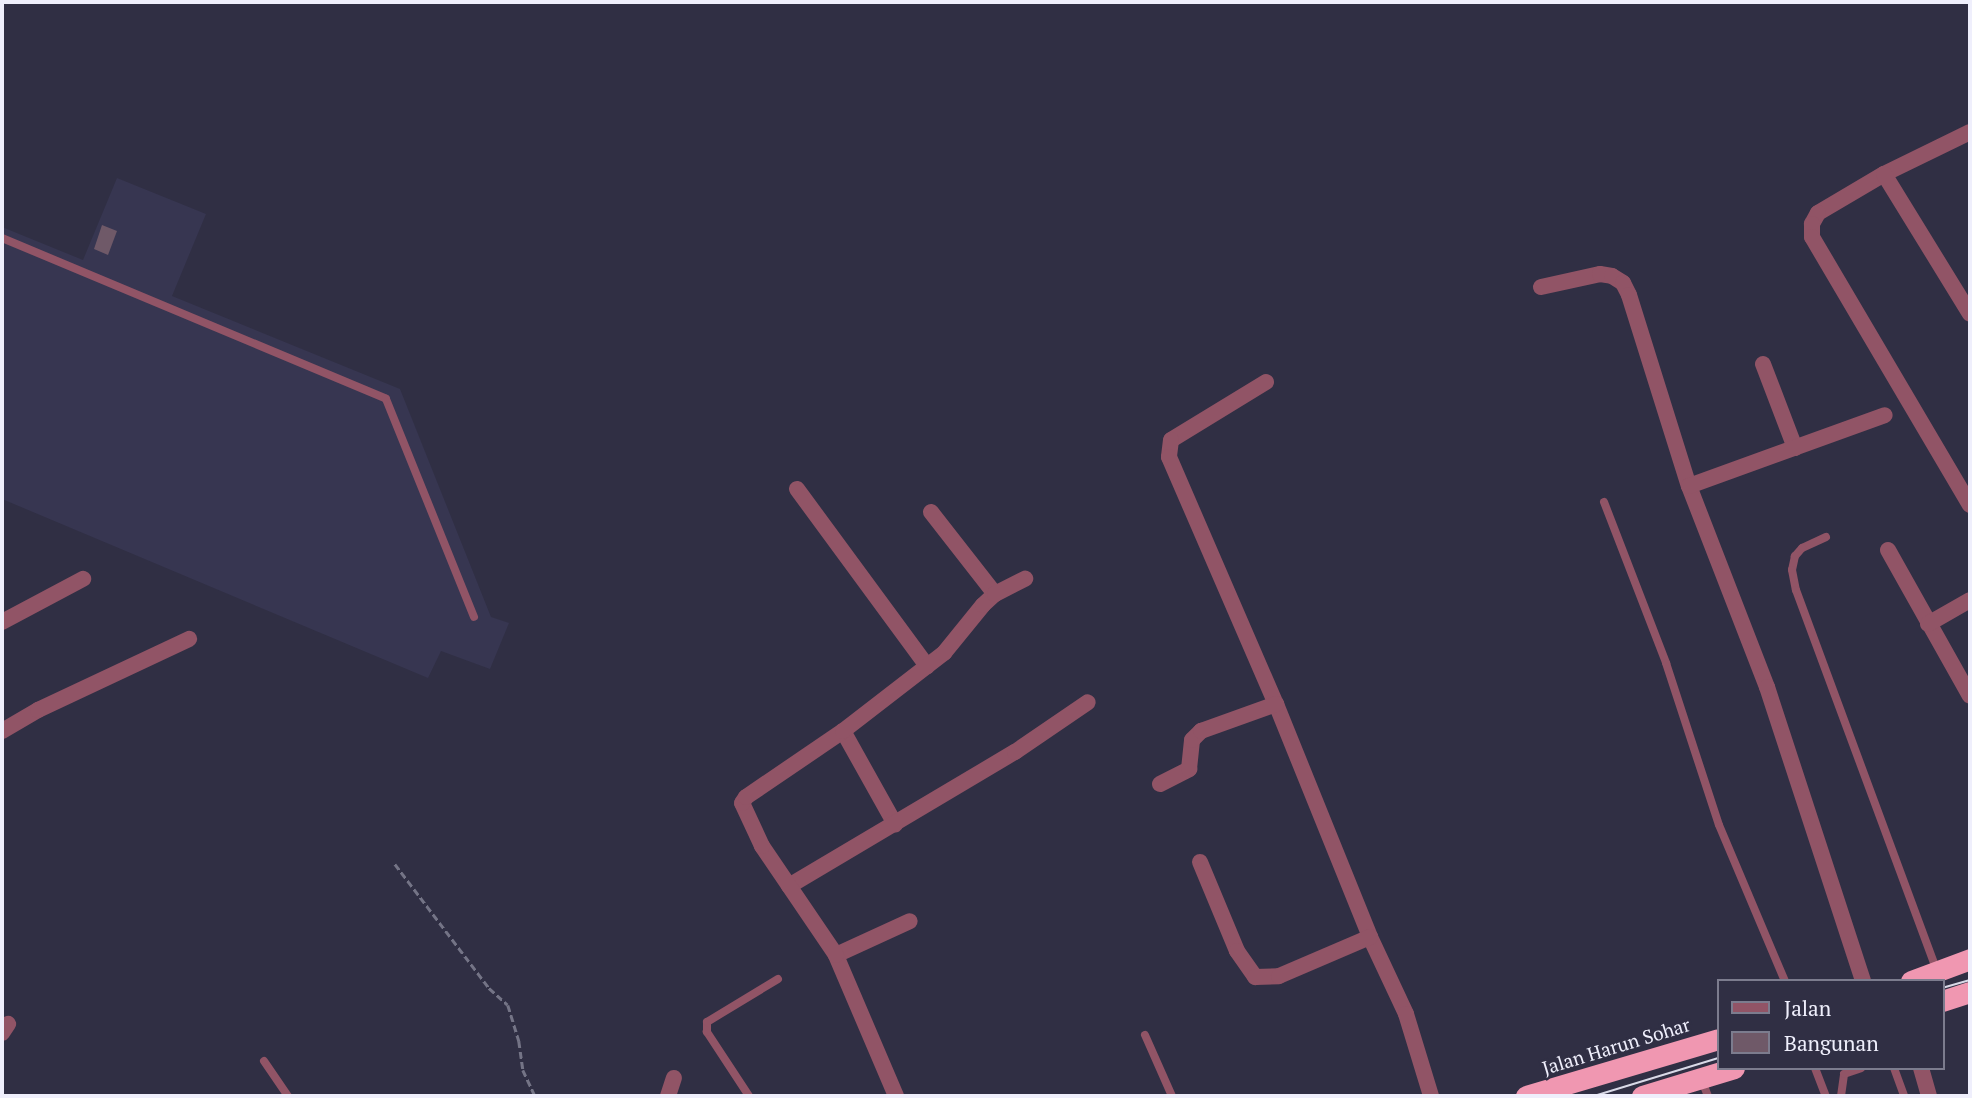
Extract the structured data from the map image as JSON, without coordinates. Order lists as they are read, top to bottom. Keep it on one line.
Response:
{"streets":{"highway":["Jalan Harun Sohar"]},"legend":["Jalan","Bangunan"]}
